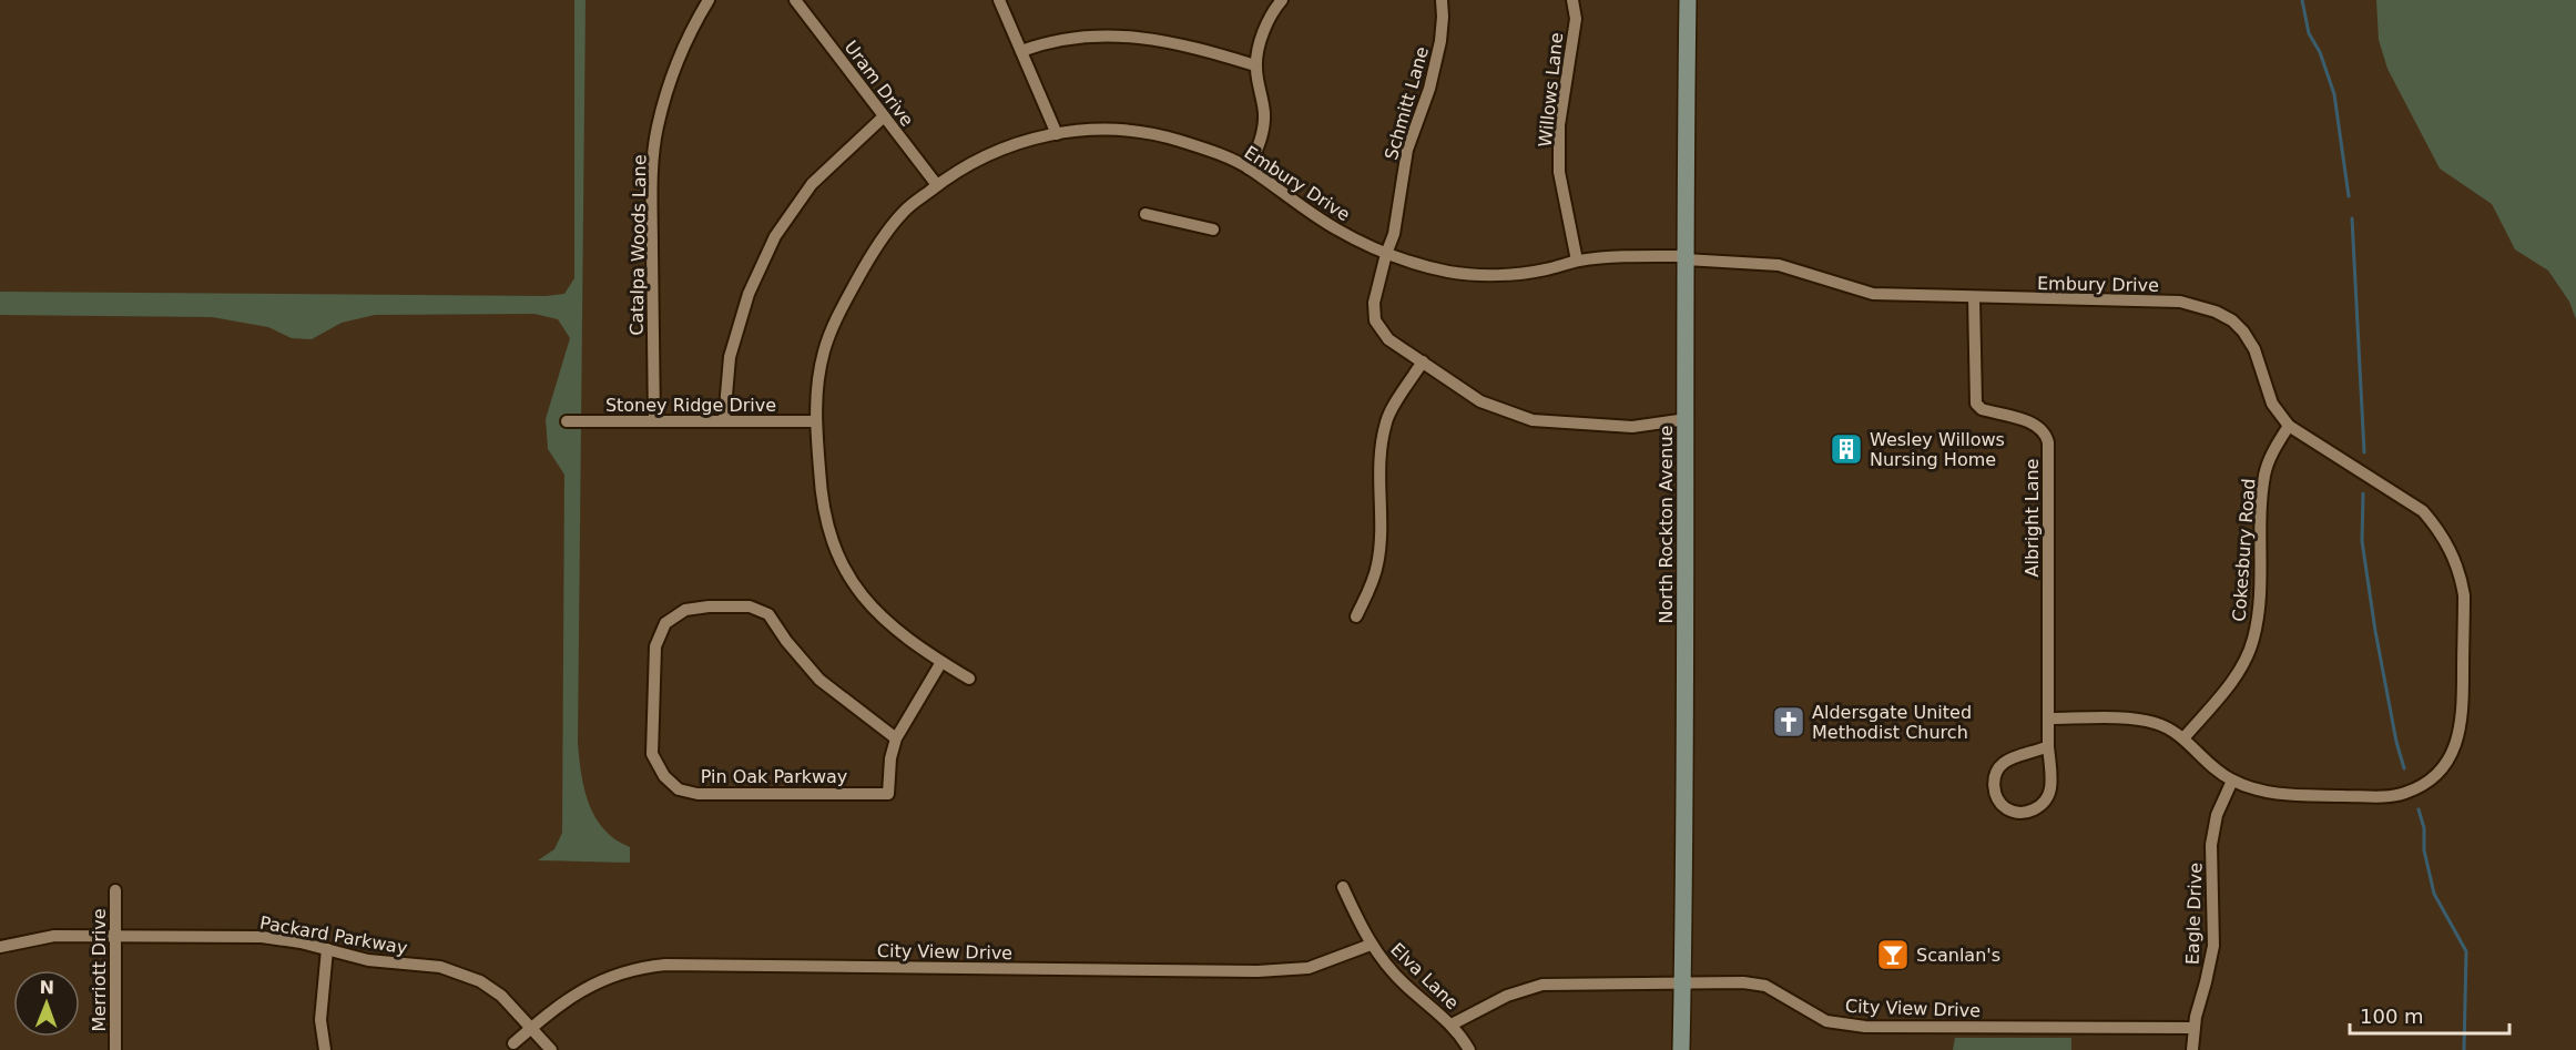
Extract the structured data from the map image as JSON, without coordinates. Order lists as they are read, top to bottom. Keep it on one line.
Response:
{"streets":{"street":["Uram Drive","Willows Lane","Schmitt Lane","Embury Drive","Catalpa Woods Lane","Stoney Ridge Drive","Albright Lane","North Rockton Avenue","Cokesbury Road","Pin Oak Parkway","Eagle Drive","Packard Parkway","City View Drive","Merriott Drive","Elva Lane"]},"crossings":[["Uram Drive","Embury Drive"],["Willows Lane","Embury Drive"],["Schmitt Lane","Embury Drive"],["Schmitt Lane","North Rockton Avenue"],["Embury Drive","Stoney Ridge Drive"],["Embury Drive","Albright Lane"],["Embury Drive","North Rockton Avenue"],["Embury Drive","Cokesbury Road"],["Embury Drive","Eagle Drive"],["Catalpa Woods Lane","Stoney Ridge Drive"],["North Rockton Avenue","City View Drive"],["Eagle Drive","City View Drive"],["Packard Parkway","City View Drive"],["Packard Parkway","Merriott Drive"],["City View Drive","Elva Lane"]],"places":{"building":["Wesley Willows Nursing Home"],"church":["Aldersgate United Methodist Church"],"bar":["Scanlan's"]},"scale_bar":"100 m","north":"top"}
